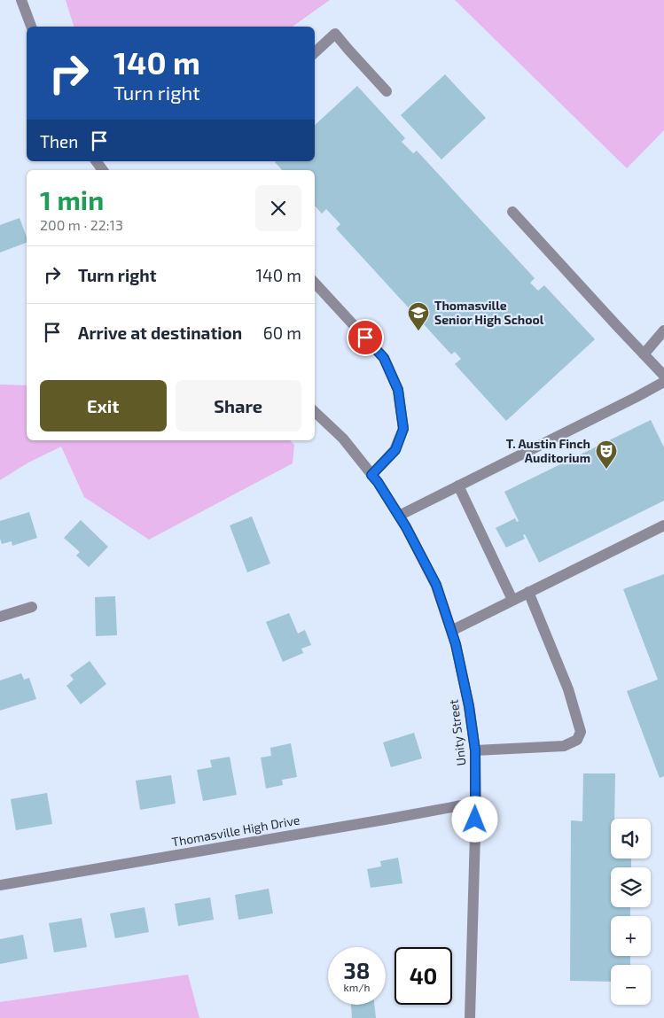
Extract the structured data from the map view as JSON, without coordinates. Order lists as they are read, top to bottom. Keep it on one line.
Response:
{"streets":{"street":["Unity Street","Thomasville High Drive"]},"crossings":[["Unity Street","Thomasville High Drive"]],"places":{"school or university":["Thomasville Senior High School"],"theatre":["T. Austin Finch Auditorium"]},"page":{"turn":["140 m","Turn right"],"then":"Then","heading":["1 min","200 m · 22:13"],"list":[{"name":"Turn right","value":"140 m"},{"name":"Arrive at destination","value":"60 m"}],"buttons":["Exit","Share"],"map_buttons":["+","−"],"speed":"38 km/h","limit":"40"}}
